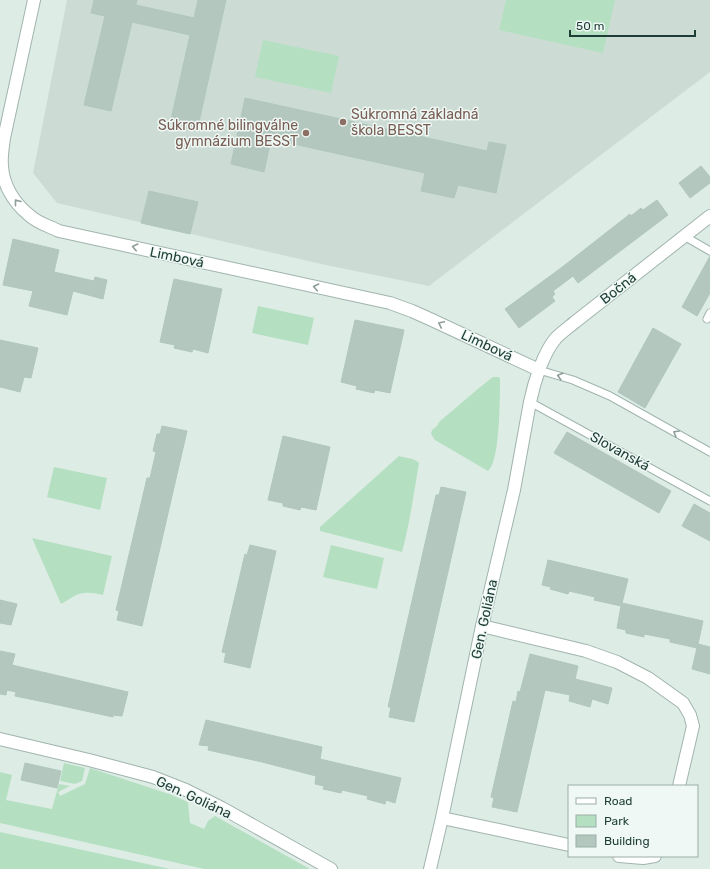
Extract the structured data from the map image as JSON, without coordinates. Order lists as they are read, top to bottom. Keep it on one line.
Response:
{"streets":{"street":["Limbová","Bočná","Gen. Goliána"],"lane":["Slovanská"]},"crossings":[["Limbová","Bočná"],["Limbová","Gen. Goliána"],["Bočná","Gen. Goliána"],["Slovanská","Gen. Goliána"]],"one_way":["Limbová"],"places":["Súkromná základná škola BESST","Súkromné bilingválne gymnázium BESST"],"legend":["Road","Park","Building"],"scale_bar":"50 m"}
